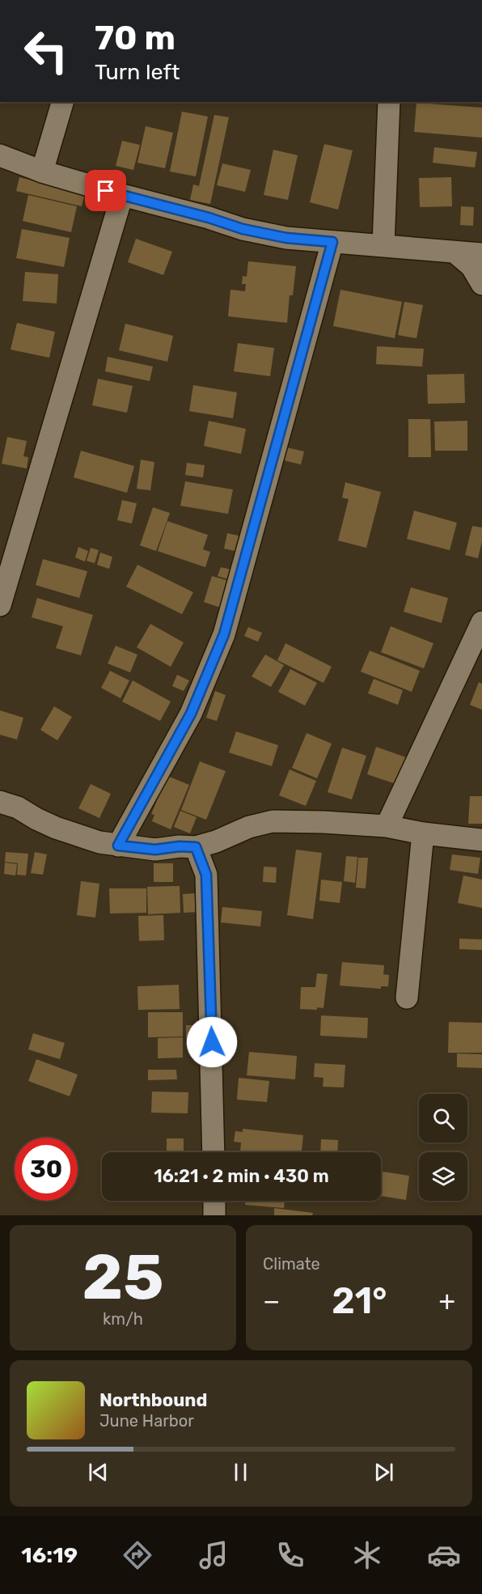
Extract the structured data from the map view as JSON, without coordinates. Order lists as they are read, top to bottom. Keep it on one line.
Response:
{"page":{"turn":["70 m","Turn left"],"limit":"30","trip":"16:21 · 2 min · 430 m","tile":[["25","km/h"],"Climate"],"heat":["−","21°","+"],"song":["Northbound","June Harbor"],"tabs":"16:19"}}
